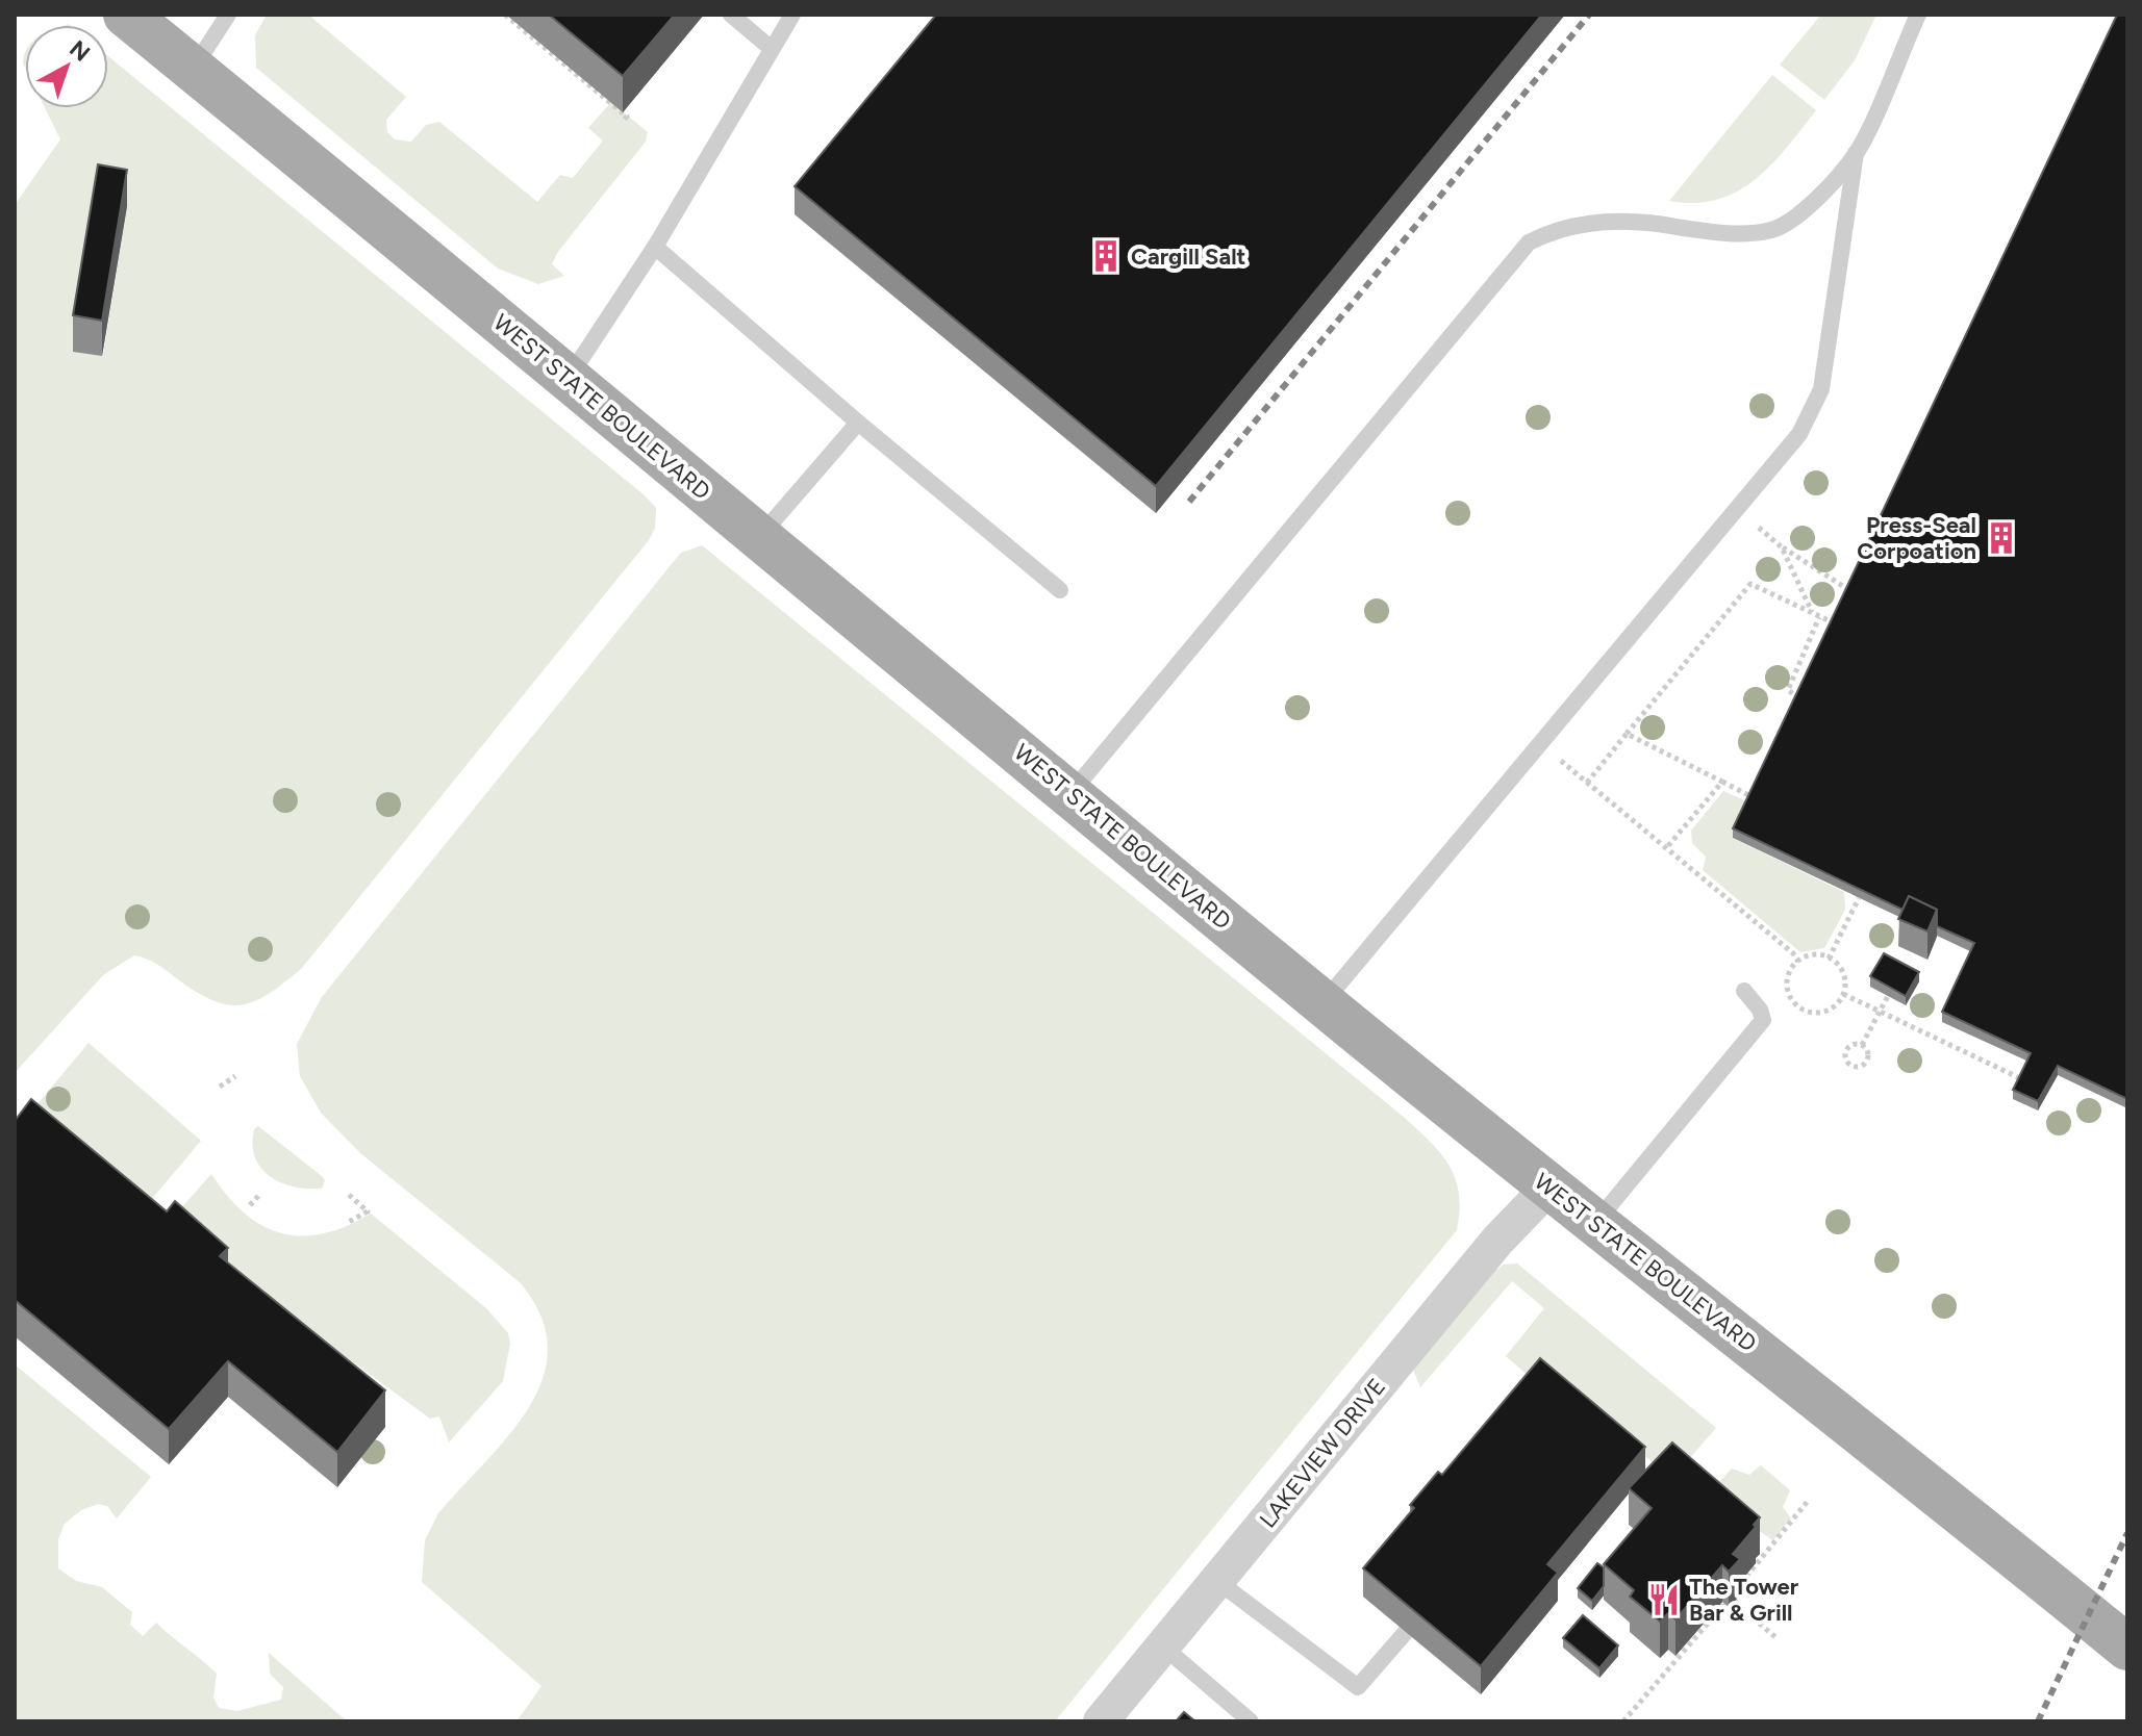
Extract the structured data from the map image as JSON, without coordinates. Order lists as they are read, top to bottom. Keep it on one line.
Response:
{"streets":{"main road":["WEST STATE BOULEVARD"],"street":["LAKEVIEW DRIVE"]},"crossings":[["WEST STATE BOULEVARD","LAKEVIEW DRIVE"]],"places":{"building":["Cargill Salt","Press-Seal Corpoation"],"restaurant":["The Tower Bar & Grill"]},"north":"top right"}
